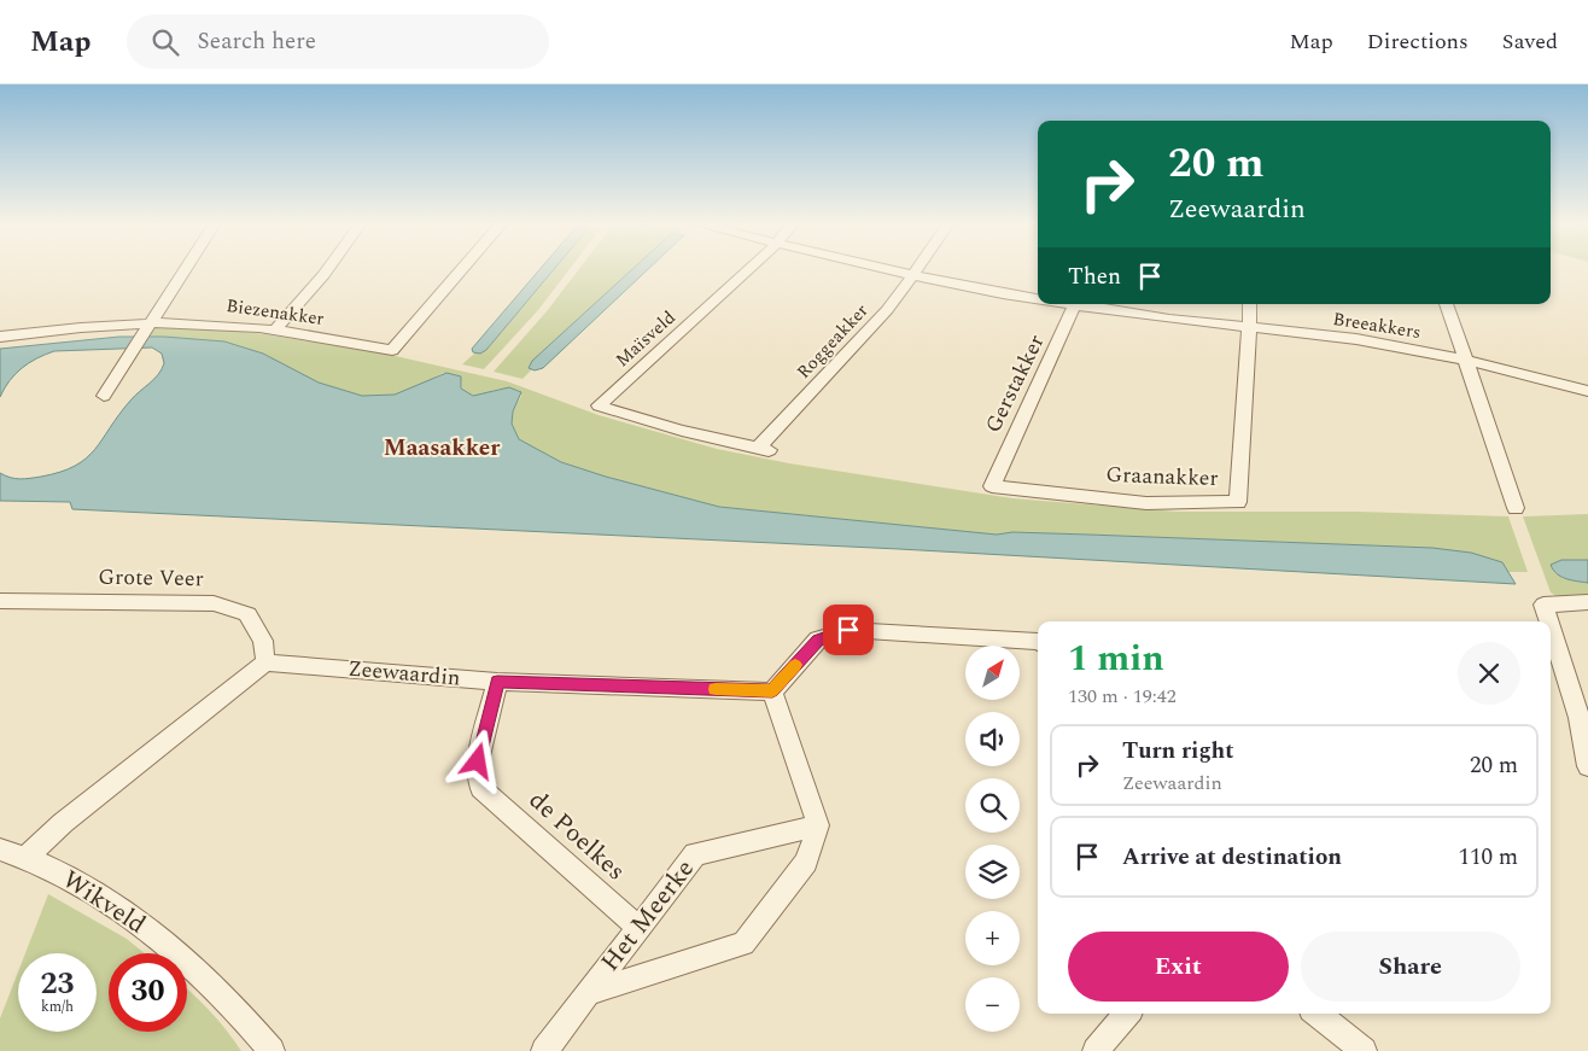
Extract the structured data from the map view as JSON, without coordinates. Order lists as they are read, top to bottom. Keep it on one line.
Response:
{"streets":{"street":["Biezenakker","Breeakkers","Maïsveld","Roggeakker","Gerstakker","Graanakker","Grote Veer","Zeewaardin","de Poelkes","Wikveld","Het Meerke"]},"crossings":[["Breeakkers","Roggeakker"],["Breeakkers","Graanakker"],["Maïsveld","Roggeakker"],["Gerstakker","Graanakker"],["Grote Veer","Zeewaardin"],["Zeewaardin","de Poelkes"],["de Poelkes","Het Meerke"]],"districts":["Maasakker"],"north":"top right","page":{"header":"Map","search":"Search here","nav":["Map","Directions","Saved"],"turn":["20 m","Zeewaardin"],"then":"Then","heading":["1 min","130 m · 19:42"],"map_buttons":["+","−"],"list":[{"name":"Turn right","note":"Zeewaardin","value":"20 m"},{"name":"Arrive at destination","value":"110 m"}],"buttons":["Exit","Share"],"speed":"23 km/h","limit":"30"}}
